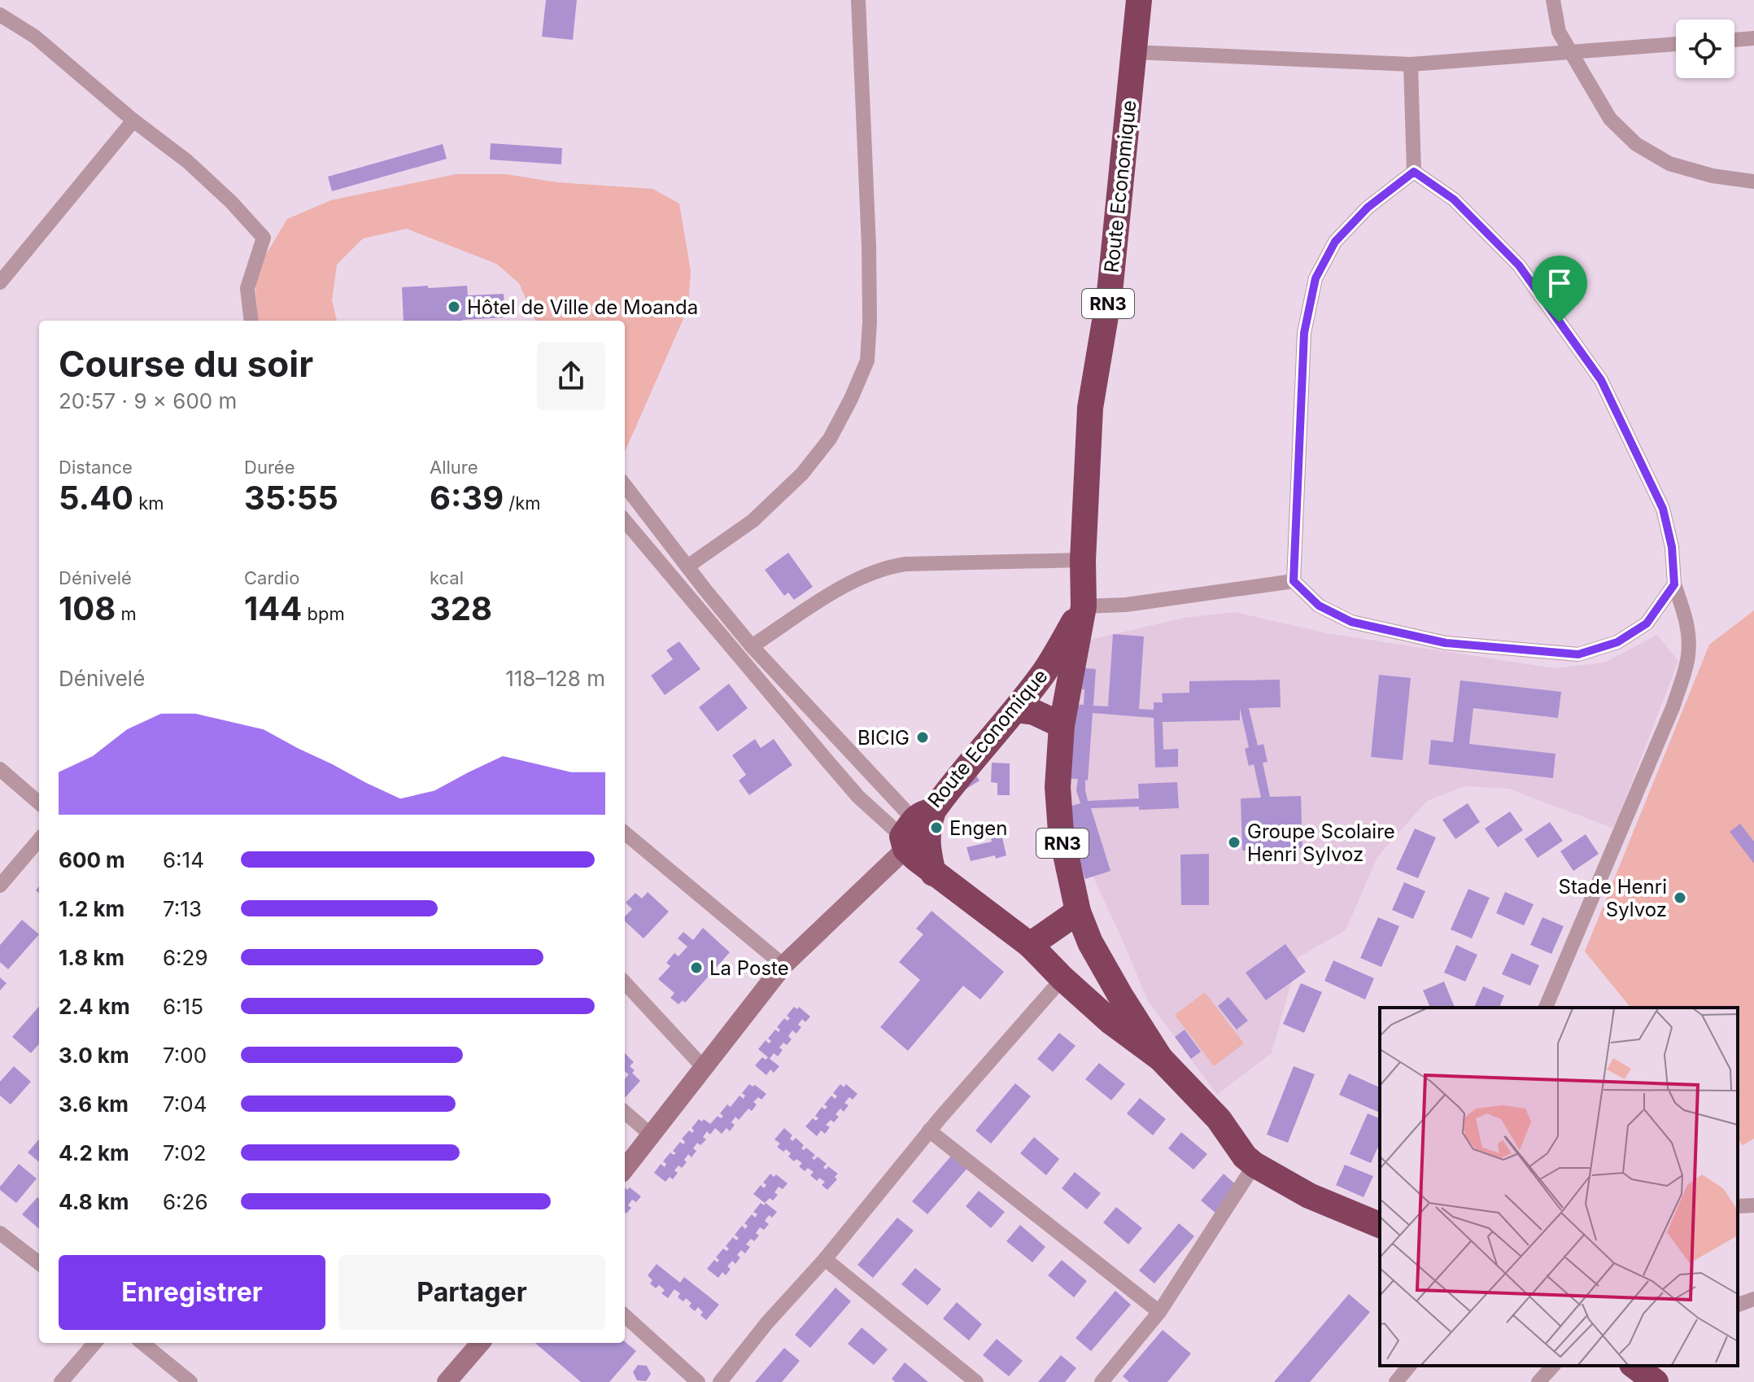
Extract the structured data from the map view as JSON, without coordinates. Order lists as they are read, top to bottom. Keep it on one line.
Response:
{"streets":{"highway":["Route Economique","RN3"]},"places":["Hôtel de Ville de Moanda","BICIG","Engen","Groupe Scolaire Henri Sylvoz","Stade Henri Sylvoz","La Poste"],"page":{"heading":["Course du soir","20:57 · 9 × 600 m"],"stats":[["Distance","5.40 km"],["Durée","35:55"],["Allure","6:39 /km"],["Dénivelé","108 m"],["Cardio","144 bpm"],["kcal","328"]],"chart":["Dénivelé","118–128 m"],"list":[{"name":"600 m","note":"6:14"},{"name":"1.2 km","note":"7:13"},{"name":"1.8 km","note":"6:29"},{"name":"2.4 km","note":"6:15"},{"name":"3.0 km","note":"7:00"},{"name":"3.6 km","note":"7:04"},{"name":"4.2 km","note":"7:02"},{"name":"4.8 km","note":"6:26"}],"buttons":["Enregistrer","Partager"]}}
